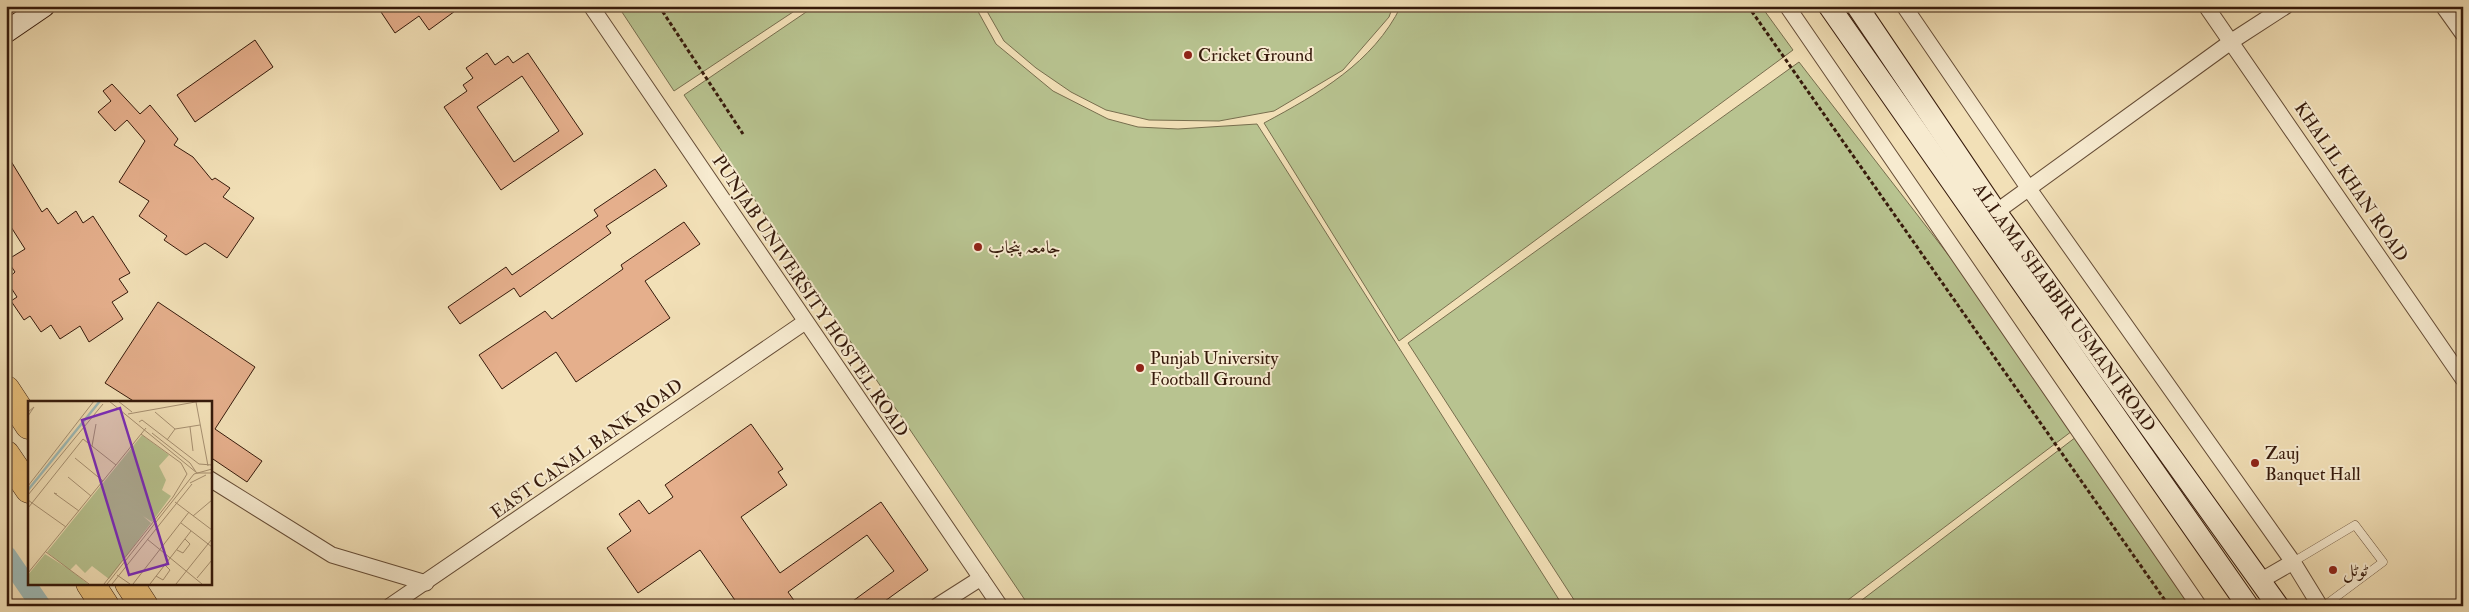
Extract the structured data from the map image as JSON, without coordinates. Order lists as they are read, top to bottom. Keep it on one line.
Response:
{"streets":{"main road":["ALLAMA SHABBIR USMANI ROAD"],"street":["KHALIL KHAN ROAD","PUNJAB UNIVERSITY HOSTEL ROAD","EAST CANAL BANK ROAD"]},"crossings":[["PUNJAB UNIVERSITY HOSTEL ROAD","EAST CANAL BANK ROAD"]],"places":["Cricket Ground","جامعہ پنجاب","Punjab University Football Ground","Zauj Banquet Hall","ٹوٹل"]}
